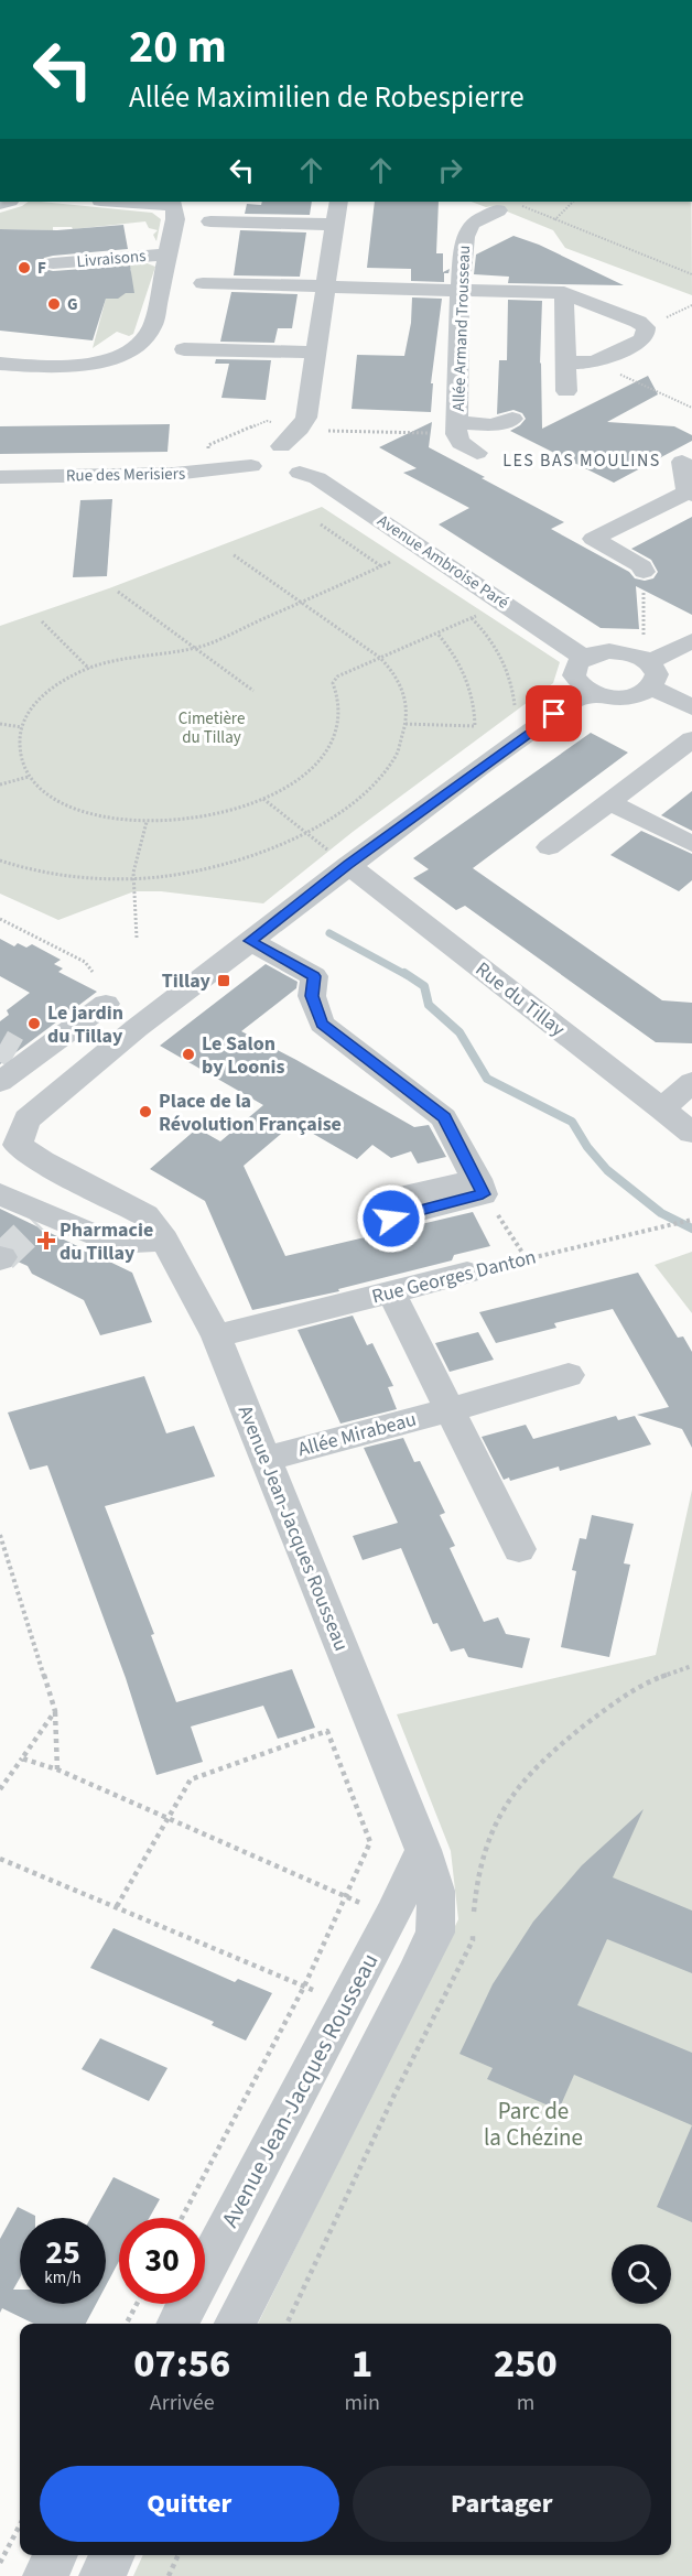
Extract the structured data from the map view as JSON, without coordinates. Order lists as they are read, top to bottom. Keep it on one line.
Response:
{"streets":{"street":["Livraisons","Allée Armand Trousseau","Rue des Merisiers","Avenue Ambroise Paré","Rue du Tillay","Rue Georges Danton","Allée Mirabeau","Avenue Jean-Jacques Rousseau"]},"crossings":[["Rue des Merisiers","Avenue Ambroise Paré"],["Rue Georges Danton","Avenue Jean-Jacques Rousseau"],["Allée Mirabeau","Avenue Jean-Jacques Rousseau"]],"districts":["LES BAS MOULINS"],"parks":["Cimetière du Tillay","Parc de la Chézine"],"places":{"other":["F","G","Le jardin du Tillay","Le Salon by Loonis","Place de la Révolution Française"],"transit":["Tillay"],"health":["Pharmacie du Tillay"]},"page":{"turn":["20 m","Allée Maximilien de Robespierre"],"speed":"25 km/h","limit":"30","eta":["07:56","Arrivée","1","min","250","m"],"buttons":["Quitter","Partager"]}}
